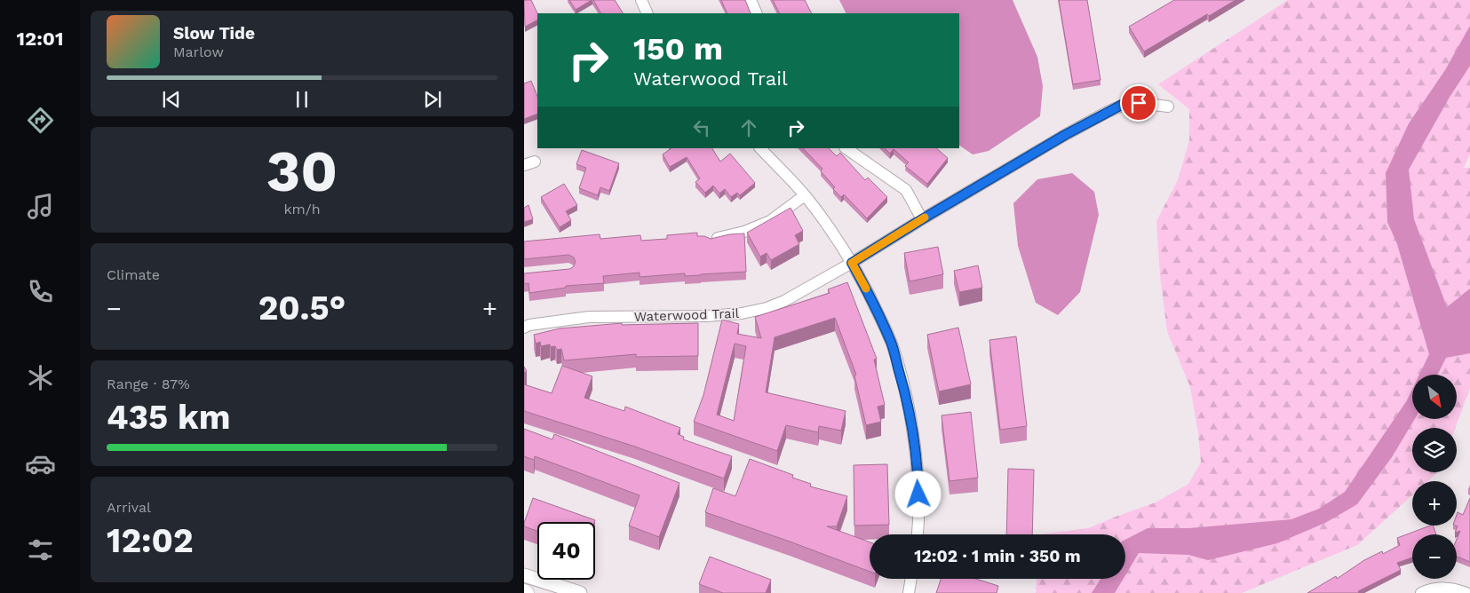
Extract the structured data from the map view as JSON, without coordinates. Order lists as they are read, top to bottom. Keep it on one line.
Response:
{"streets":{"street":["Waterwood Trail"]},"north":"bottom right","page":{"tabs":"12:01","turn":["150 m","Waterwood Trail"],"song":["Slow Tide","Marlow"],"tile":[["30","km/h"],"Climate",["Range · 87%","435 km"],["Arrival","12:02"]],"heat":["−","20.5°","+"],"map_buttons":["+","−"],"limit":"40","trip":"12:02 · 1 min · 350 m"}}
